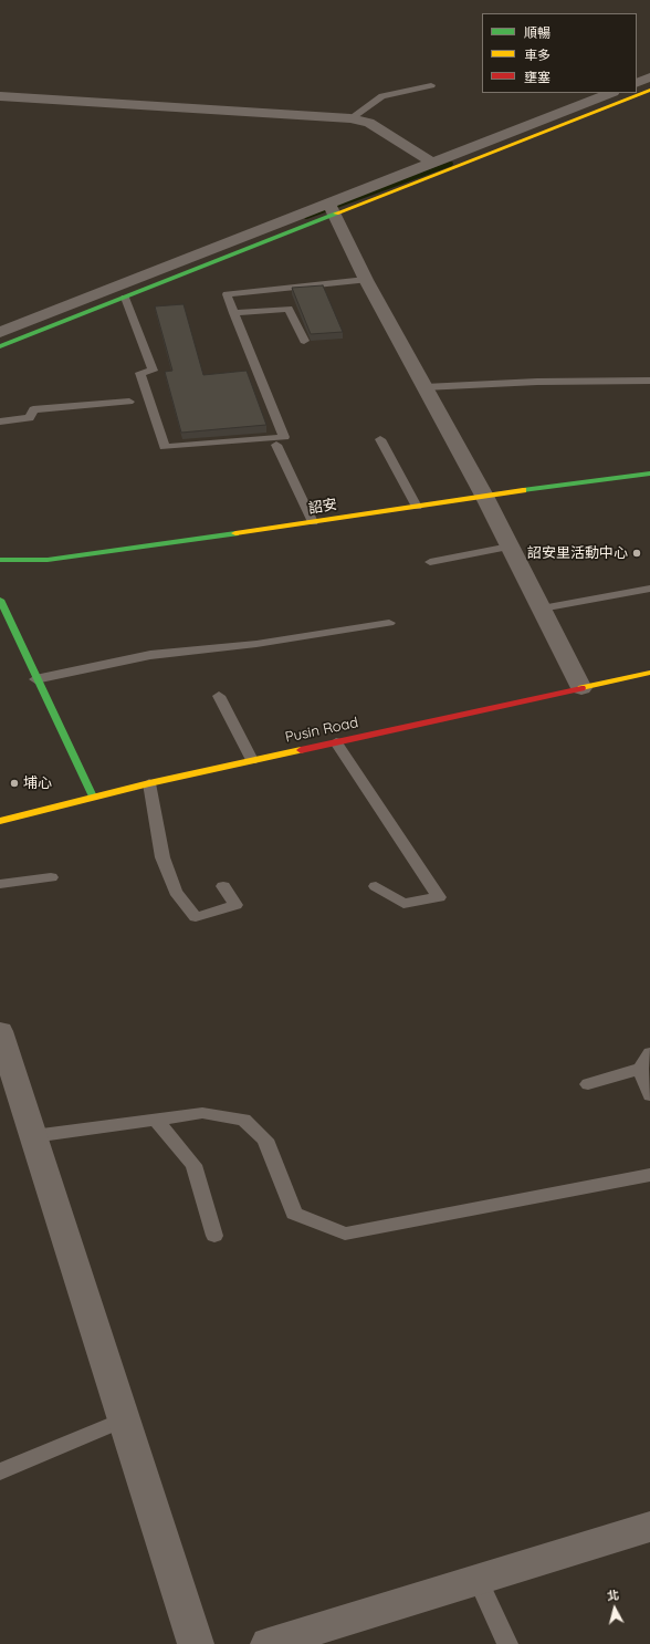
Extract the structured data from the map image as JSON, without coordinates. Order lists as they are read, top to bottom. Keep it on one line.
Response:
{"streets":{"street":["詔安","Pusin Road"]},"places":["詔安里活動中心","埔心"],"legend":["順暢","車多","壅塞"],"north":"top"}
